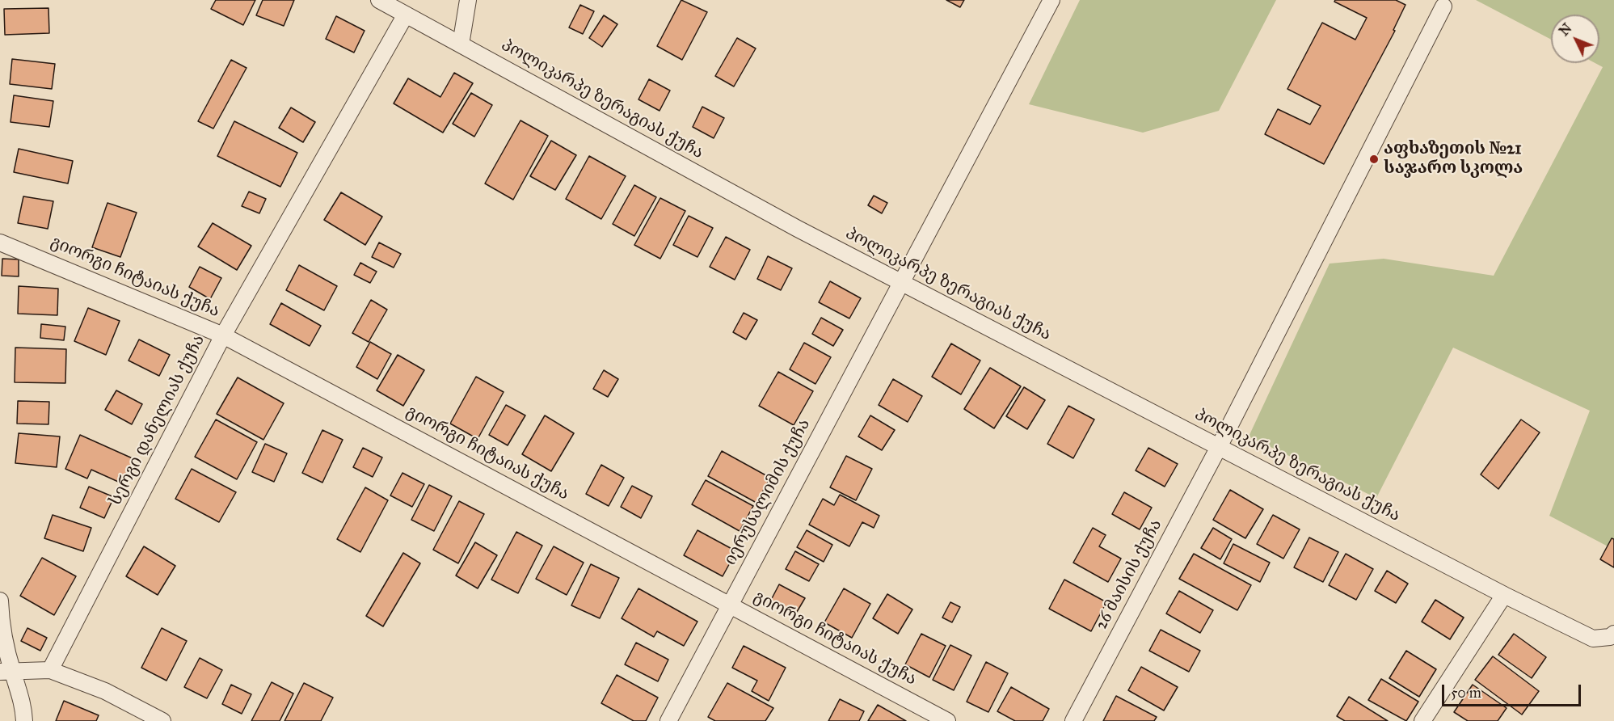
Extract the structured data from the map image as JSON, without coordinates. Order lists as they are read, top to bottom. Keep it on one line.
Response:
{"streets":{"street":["პოლიკარპე ზერაგიას ქუჩა","გიორგი ჩიტაიას ქუჩა","სერგი დანელიას ქუჩა","იერუსალიმის ქუჩა","26 მაისის ქუჩა"]},"crossings":[["პოლიკარპე ზერაგიას ქუჩა","სერგი დანელიას ქუჩა"],["პოლიკარპე ზერაგიას ქუჩა","იერუსალიმის ქუჩა"],["პოლიკარპე ზერაგიას ქუჩა","26 მაისის ქუჩა"],["გიორგი ჩიტაიას ქუჩა","სერგი დანელიას ქუჩა"],["გიორგი ჩიტაიას ქუჩა","იერუსალიმის ქუჩა"]],"places":["აფხაზეთის №21 საჯარო სკოლა"],"scale_bar":"50 m","north":"top left"}
